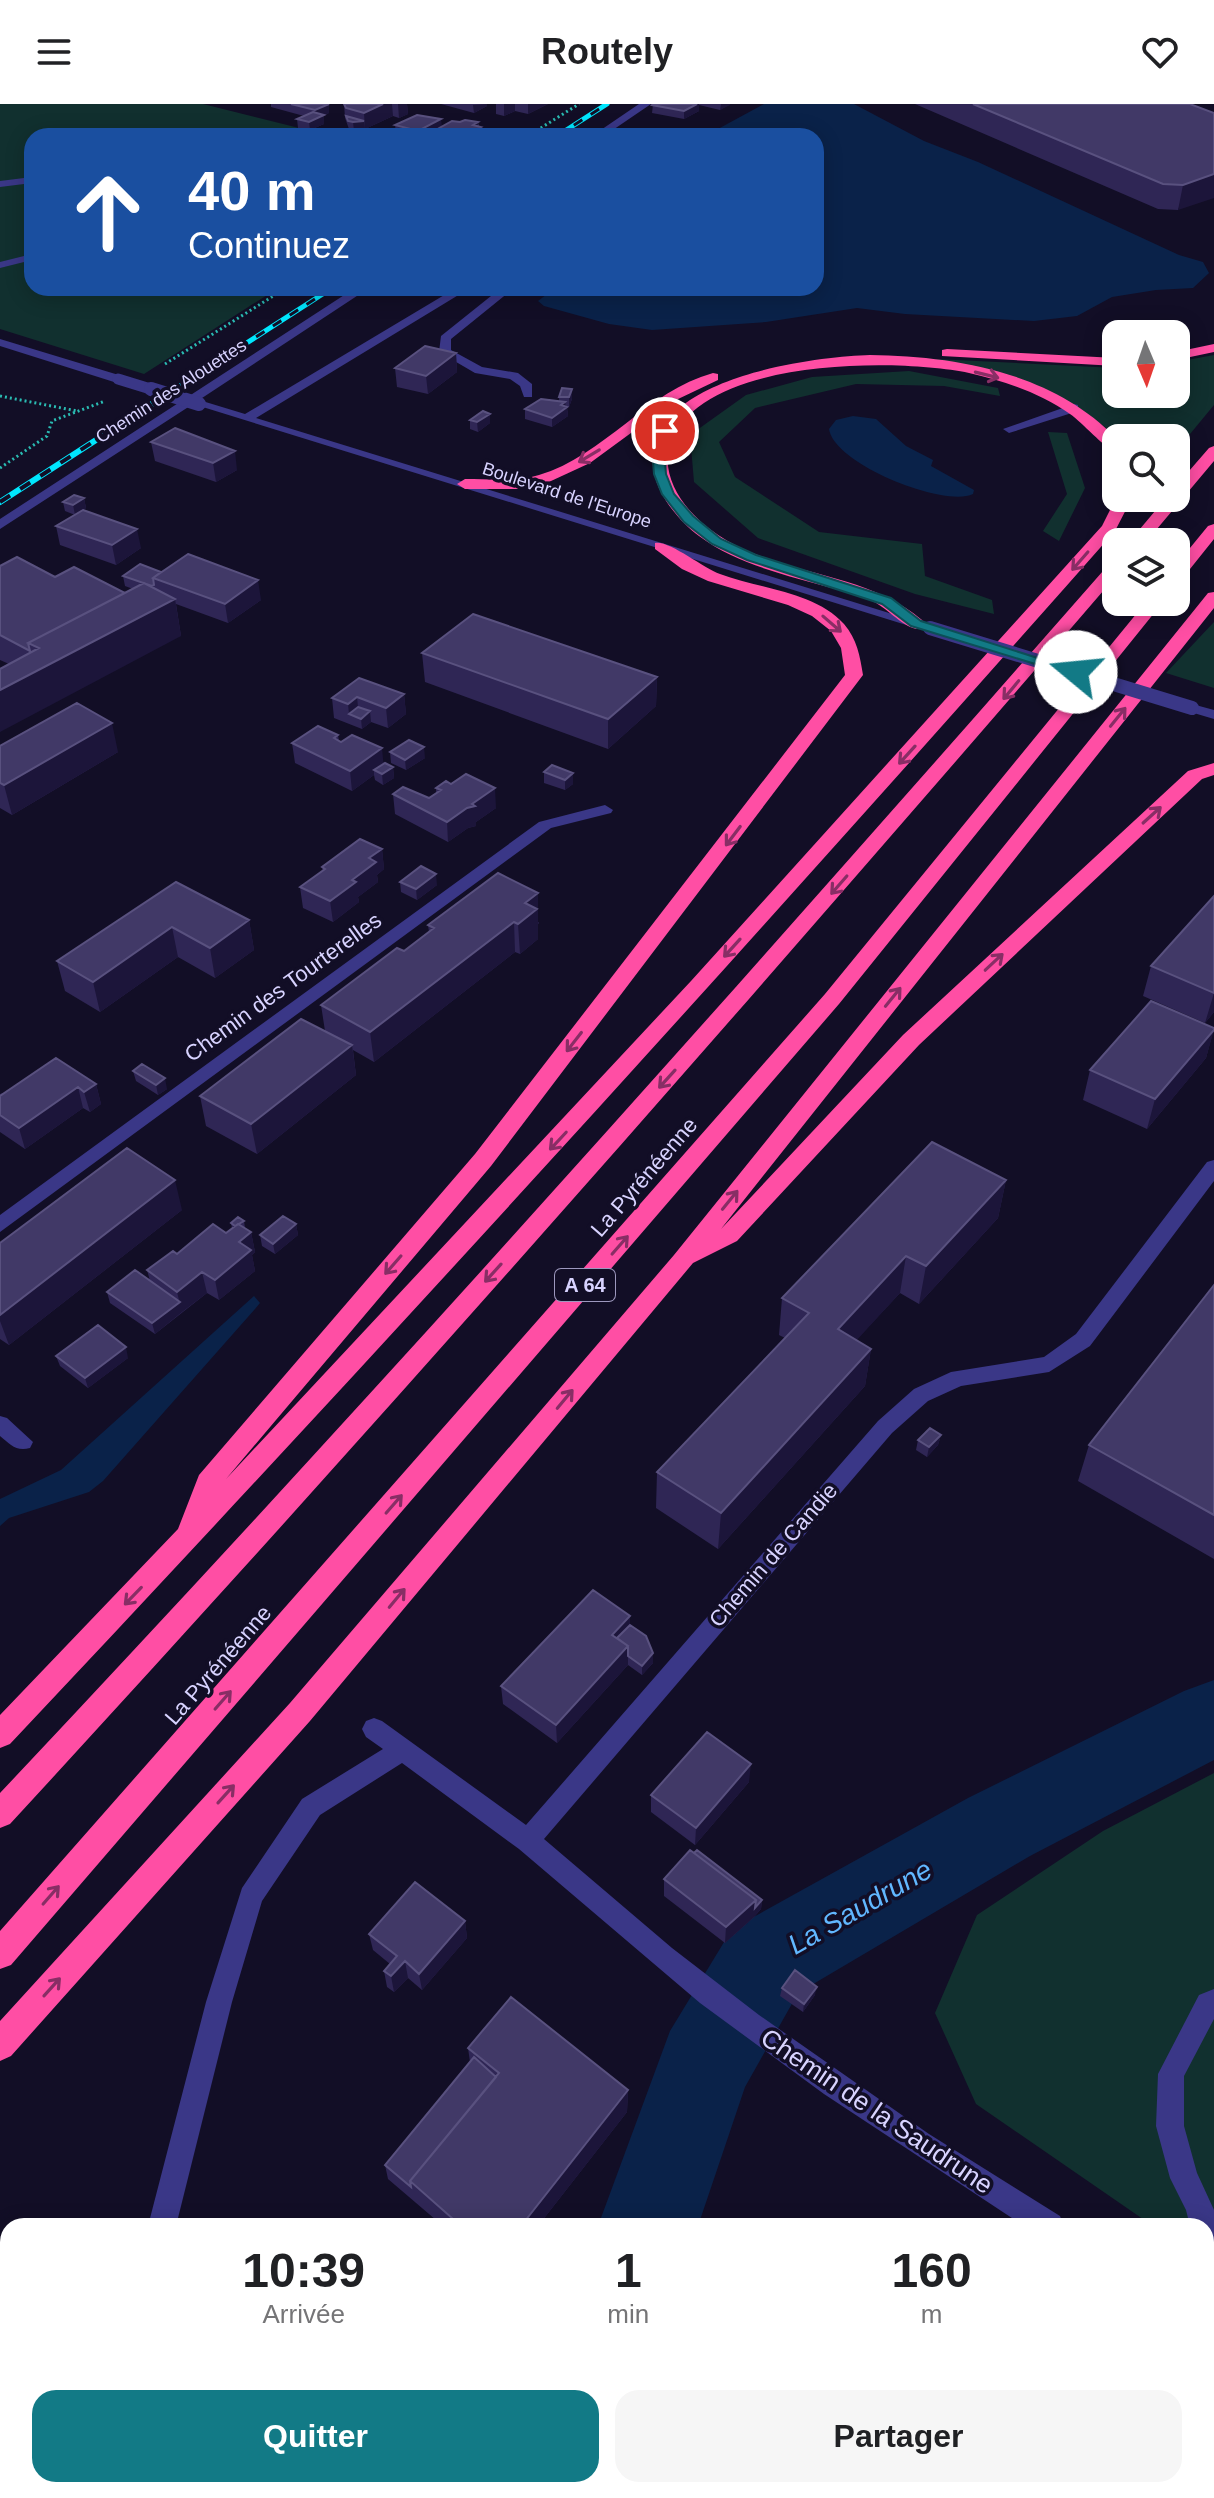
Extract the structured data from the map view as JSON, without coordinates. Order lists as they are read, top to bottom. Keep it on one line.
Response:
{"streets":{"highway":["La Pyrénéenne","A 64"],"street":["Chemin des Alouettes","Boulevard de l'Europe","Chemin des Tourterelles","Chemin de Candie","Chemin de la Saudrune"]},"crossings":[["Chemin de Candie","Chemin de la Saudrune"]],"water":["La Saudrune"],"north":"bottom","page":{"header":"Routely","turn":["40 m","Continuez"],"eta":["10:39","Arrivée","1","min","160","m"],"buttons":["Quitter","Partager"]}}
